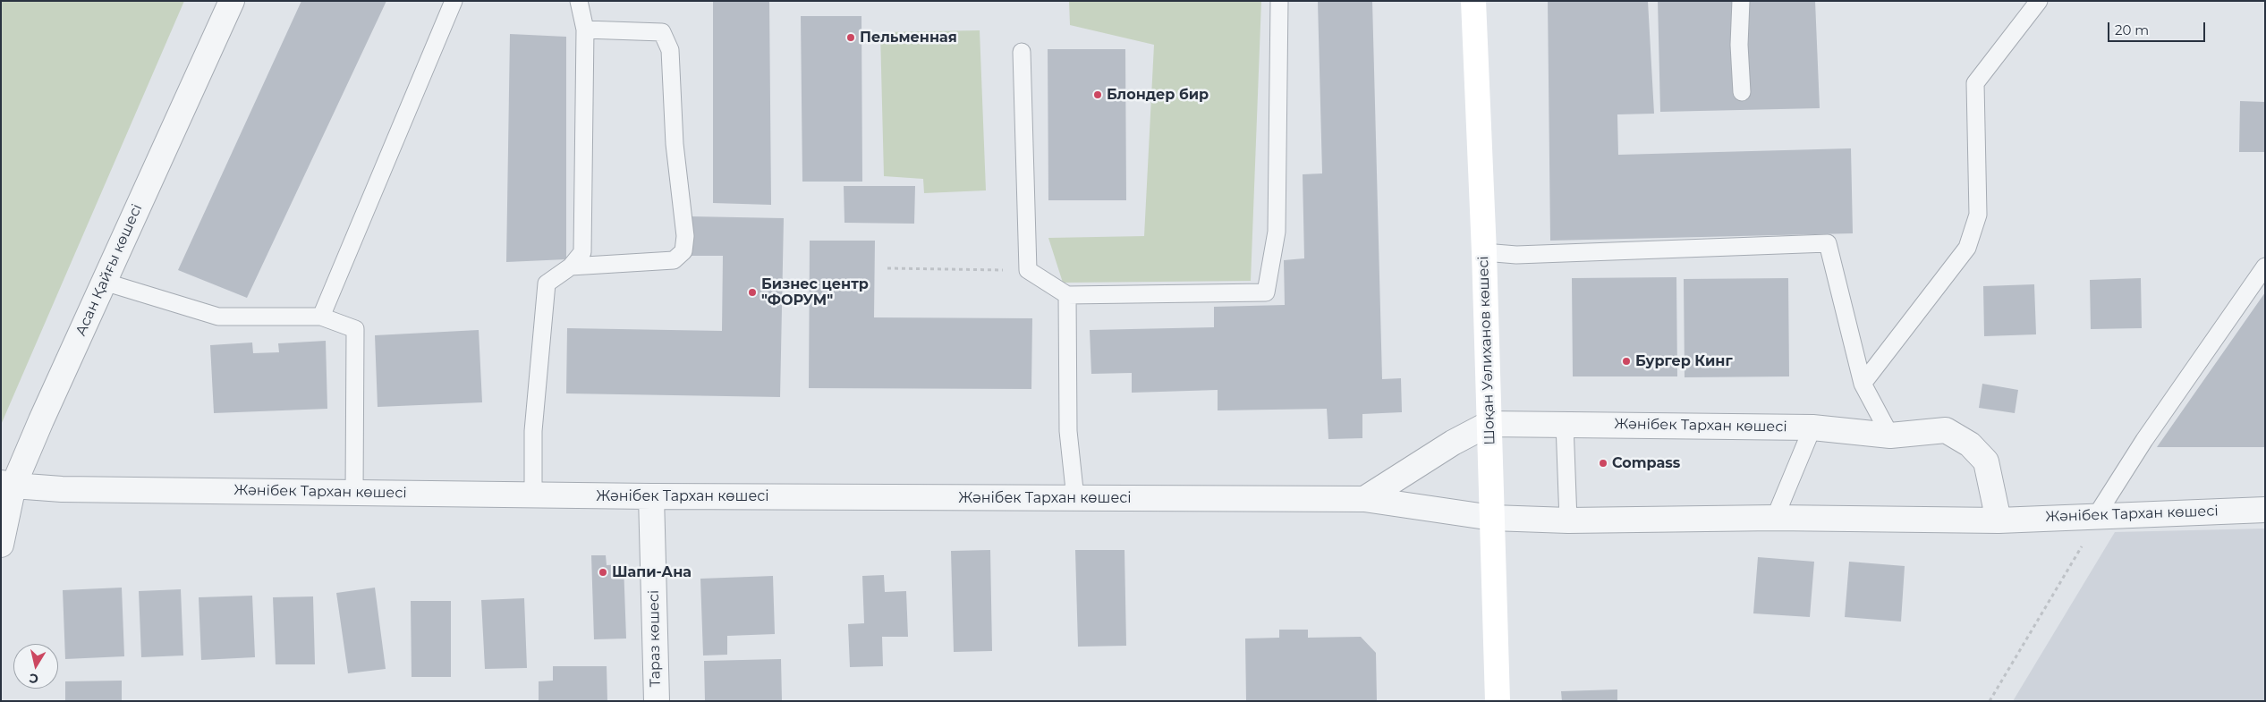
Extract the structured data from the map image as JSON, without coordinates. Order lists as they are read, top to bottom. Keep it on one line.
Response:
{"streets":{"main road":["Шоқан Уәлиханов көшесі"],"street":["Асан Қайғы көшесі","Жәнібек Тархан көшесі","Тараз көшесі"]},"crossings":[["Асан Қайғы көшесі","Жәнібек Тархан көшесі"],["Шоқан Уәлиханов көшесі","Жәнібек Тархан көшесі"],["Жәнібек Тархан көшесі","Тараз көшесі"]],"places":["Пельменная","Блондер бир","Бизнес центр \"ФОРУМ\"","Бургер Кинг","Compass","Шапи-Ана"],"scale_bar":"20 m","north":"bottom"}
